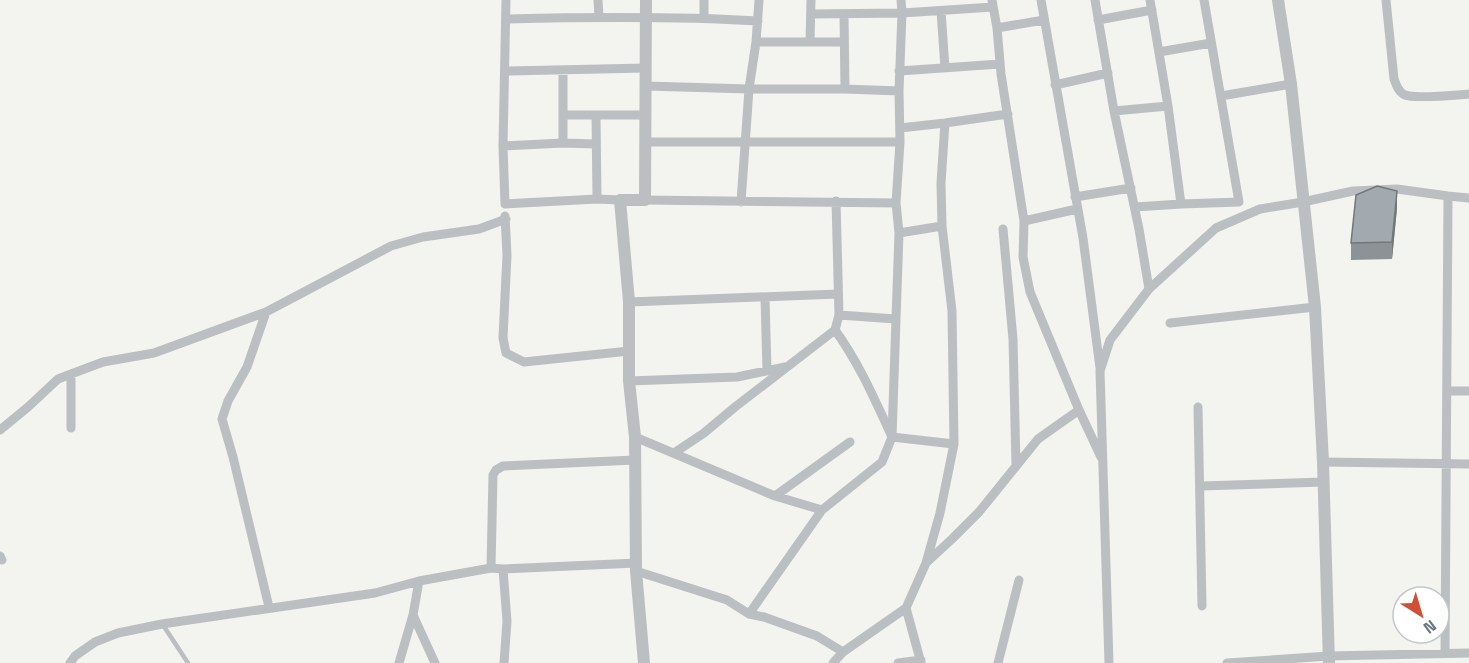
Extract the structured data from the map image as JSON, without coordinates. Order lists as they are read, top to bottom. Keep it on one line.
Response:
{"north":"bottom right"}
